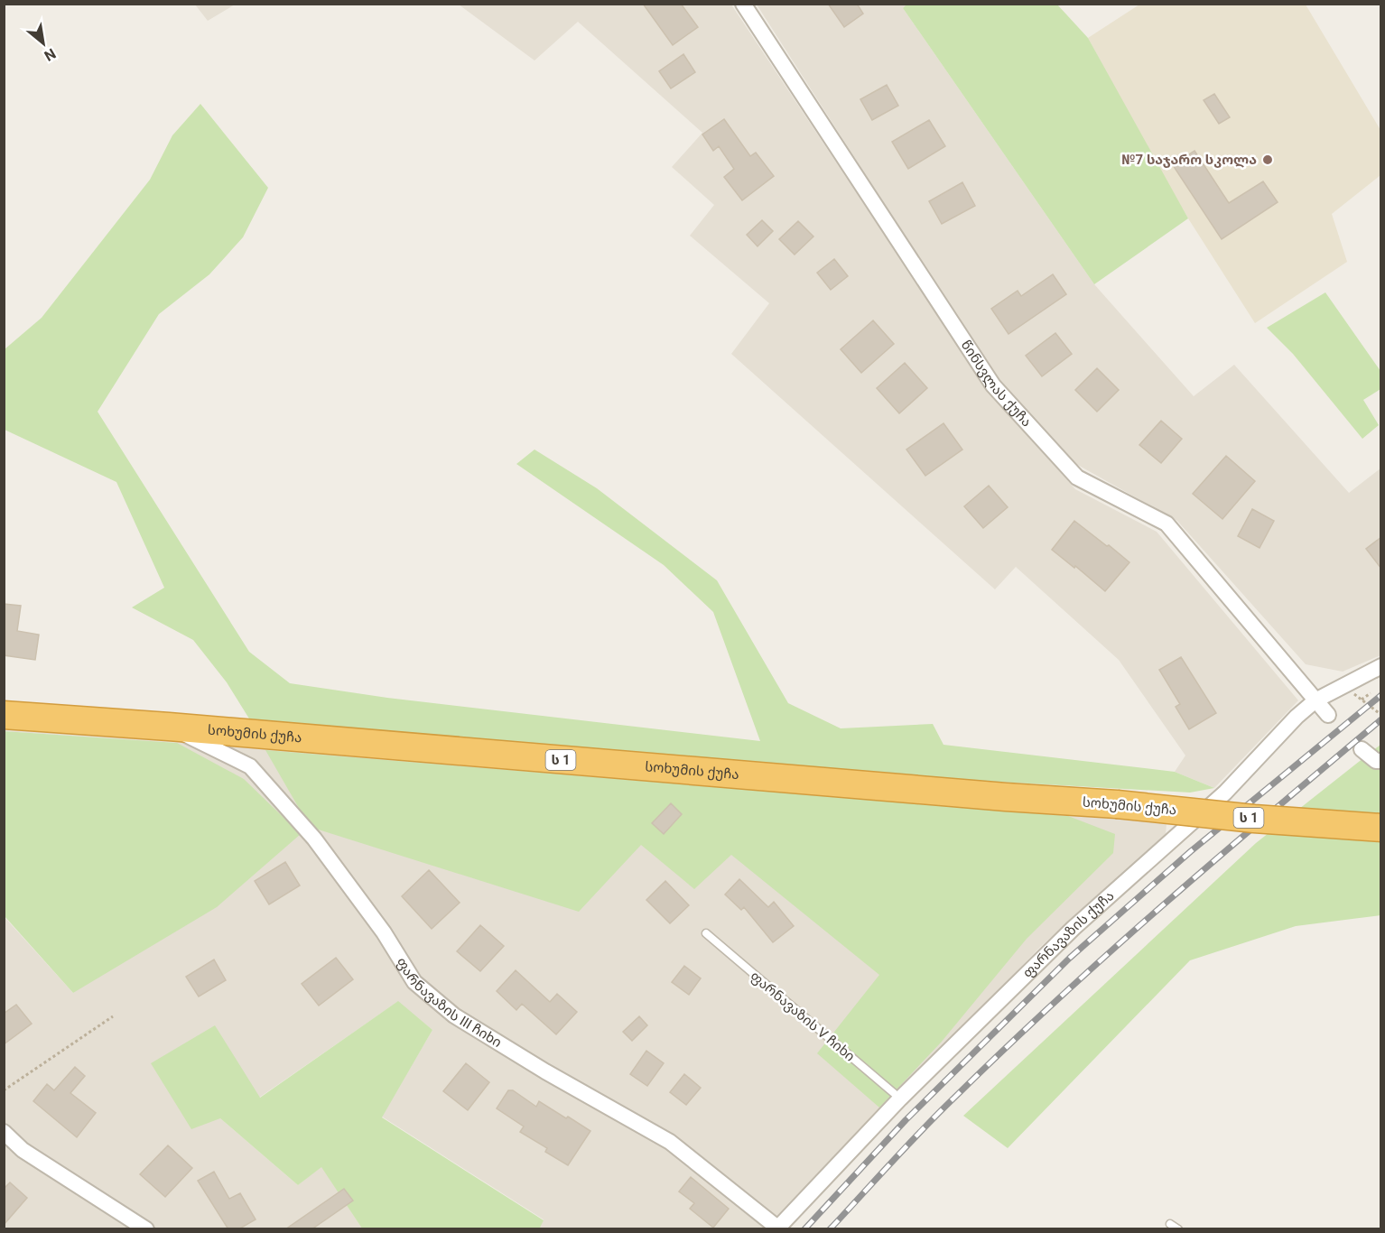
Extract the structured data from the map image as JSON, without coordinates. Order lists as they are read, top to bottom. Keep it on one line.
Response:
{"streets":{"highway":["სოხუმის ქუჩა","ს 1"],"street":["წინსვლას ქუჩა","ფარნავაზის ქუჩა","ფარნავაზის III ჩიხი"],"lane":["ფარნავაზის V ჩიხი"]},"crossings":[["წინსვლას ქუჩა","ფარნავაზის ქუჩა"],["სოხუმის ქუჩა","ფარნავაზის III ჩიხი"],["ფარნავაზის ქუჩა","ფარნავაზის III ჩიხი"],["ფარნავაზის ქუჩა","ფარნავაზის V ჩიხი"]],"places":["№7 საჯარო სკოლა"],"north":"bottom right"}
